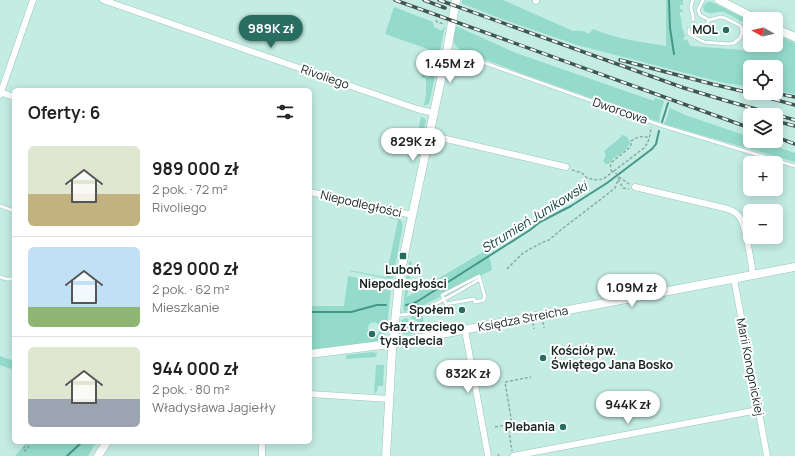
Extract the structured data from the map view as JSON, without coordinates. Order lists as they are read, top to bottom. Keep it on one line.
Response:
{"streets":{"street":["Rivoliego","Niepodległości","Księdza Streicha","Marii Konopnickiej"],"lane":["Dworcowa"]},"crossings":[["Księdza Streicha","Marii Konopnickiej"]],"water":["Strumień Junikowski"],"places":{"other":["MOL","Społem","Głaz trzeciego tysiąclecia","Kościół pw. Świętego Jana Bosko","Plebania"],"transit":["Luboń Niepodległości"]},"north":"left","page":{"map_buttons":["+","−"],"price":["989K zł","1.45M zł","829K zł","1.09M zł","832K zł","944K zł"],"heading":"Oferty: 6","list":[{"name":"989 000 zł","note":"2 pok. · 72 m² · Rivoliego"},{"name":"829 000 zł","note":"2 pok. · 62 m² · Mieszkanie"},{"name":"944 000 zł","note":"2 pok. · 80 m² · Władysława Jagiełły"}]}}
